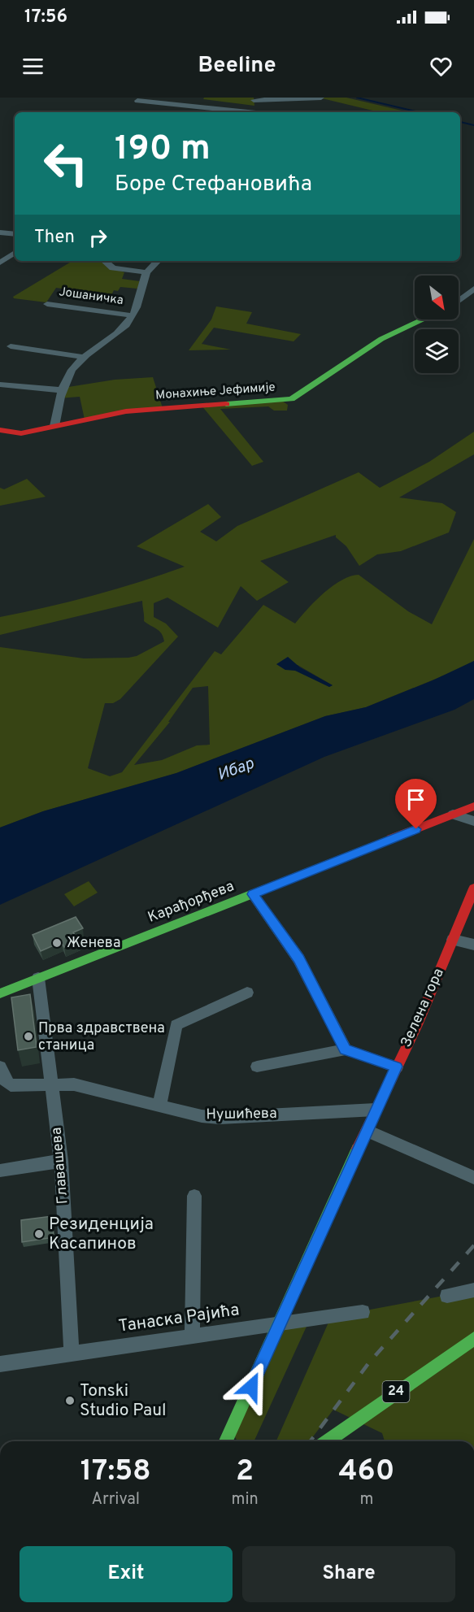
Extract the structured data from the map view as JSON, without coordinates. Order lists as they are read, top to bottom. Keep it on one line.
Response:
{"streets":{"street":["Јошаничка","Монахиње Јефимије","Карађорђева","Зелена гора","Нушићева","Главашева","Танаска Рајића","24"]},"crossings":[["Јошаничка","Монахиње Јефимије"],["Карађорђева","Главашева"],["Зелена гора","Нушићева"],["Зелена гора","Танаска Рајића"],["Нушићева","Главашева"],["Главашева","Танаска Рајића"]],"water":["Ибар"],"places":["Женева","Прва здравствена станица","Резиденција Касапинов","Tonski Studio Paul"],"north":"bottom right","page":{"status":"17:56","header":"Beeline","turn":["190 m","Боре Стефановића"],"then":"Then","eta":["17:58","Arrival","2","min","460","m"],"buttons":["Exit","Share"]}}
